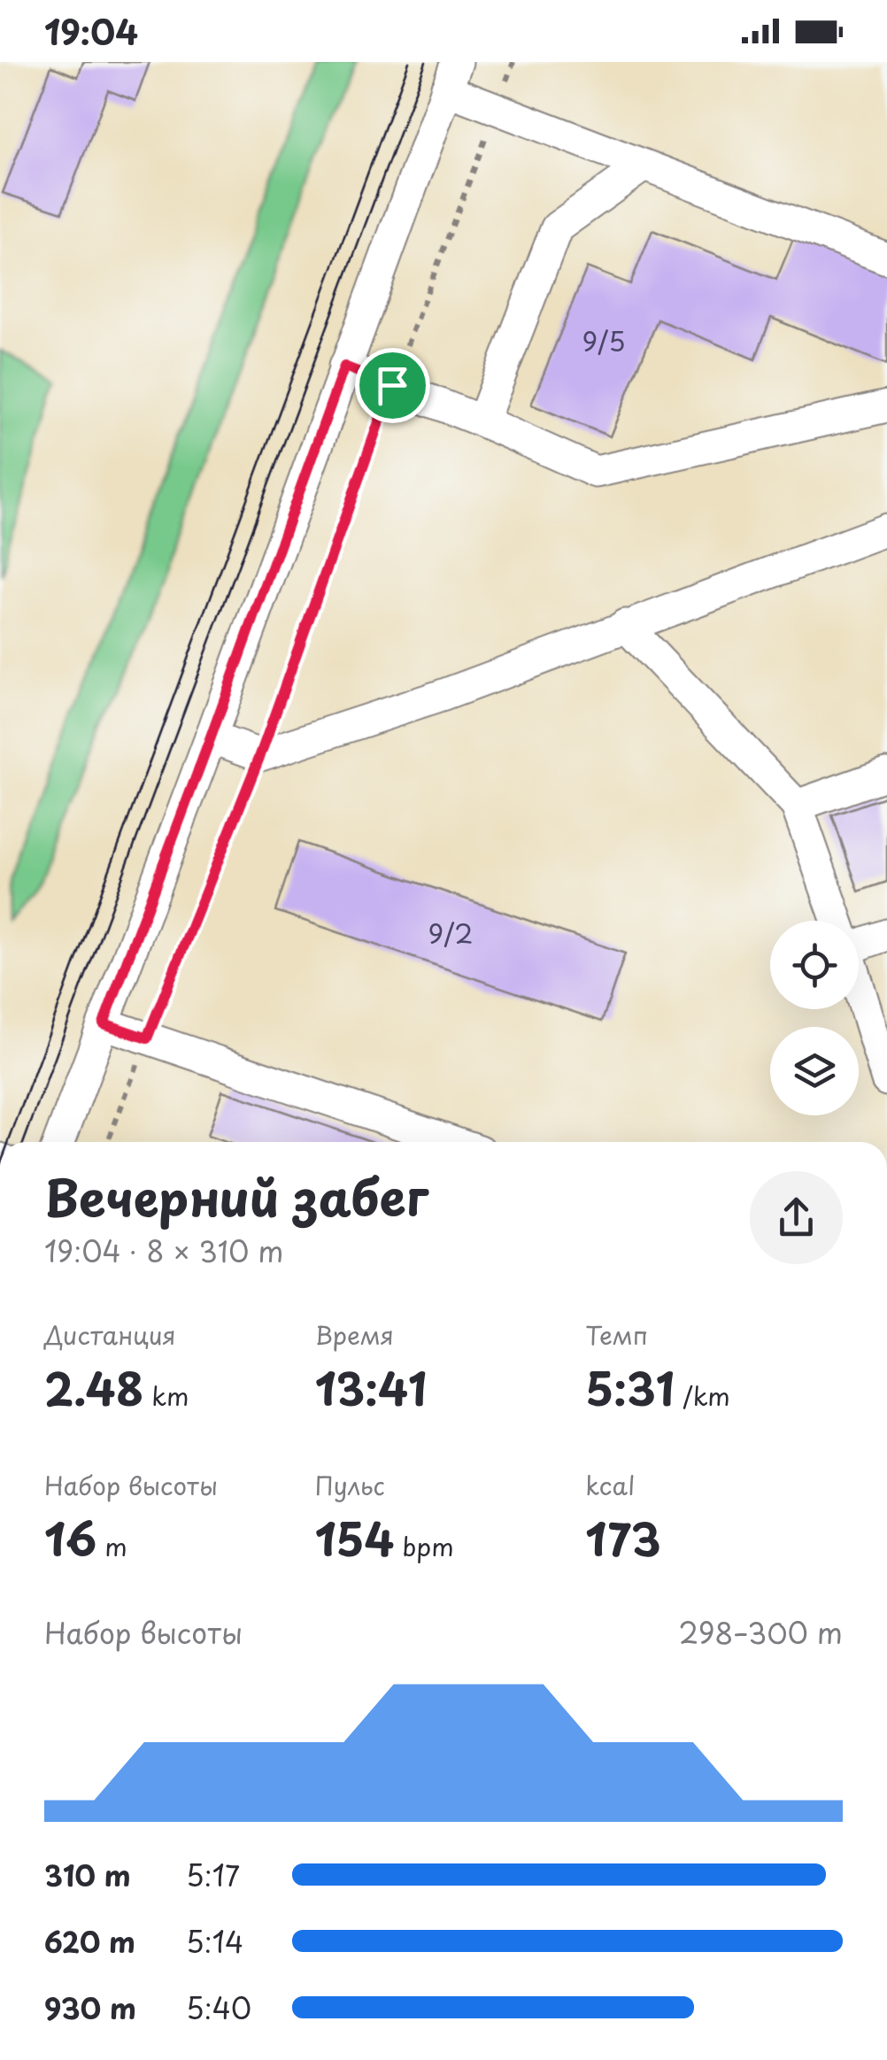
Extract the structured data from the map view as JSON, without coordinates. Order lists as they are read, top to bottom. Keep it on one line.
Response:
{"house_numbers":["9/5","9/2"],"page":{"status":"19:04","heading":["Вечерний забег","19:04 · 8 × 310 m"],"stats":[["Дистанция","2.48 km"],["Время","13:41"],["Темп","5:31 /km"],["Набор высоты","16 m"],["Пульс","154 bpm"],["kcal","173"]],"chart":["Набор высоты","298–300 m"],"list":[{"name":"310 m","note":"5:17"},{"name":"620 m","note":"5:14"},{"name":"930 m","note":"5:40"}]}}
